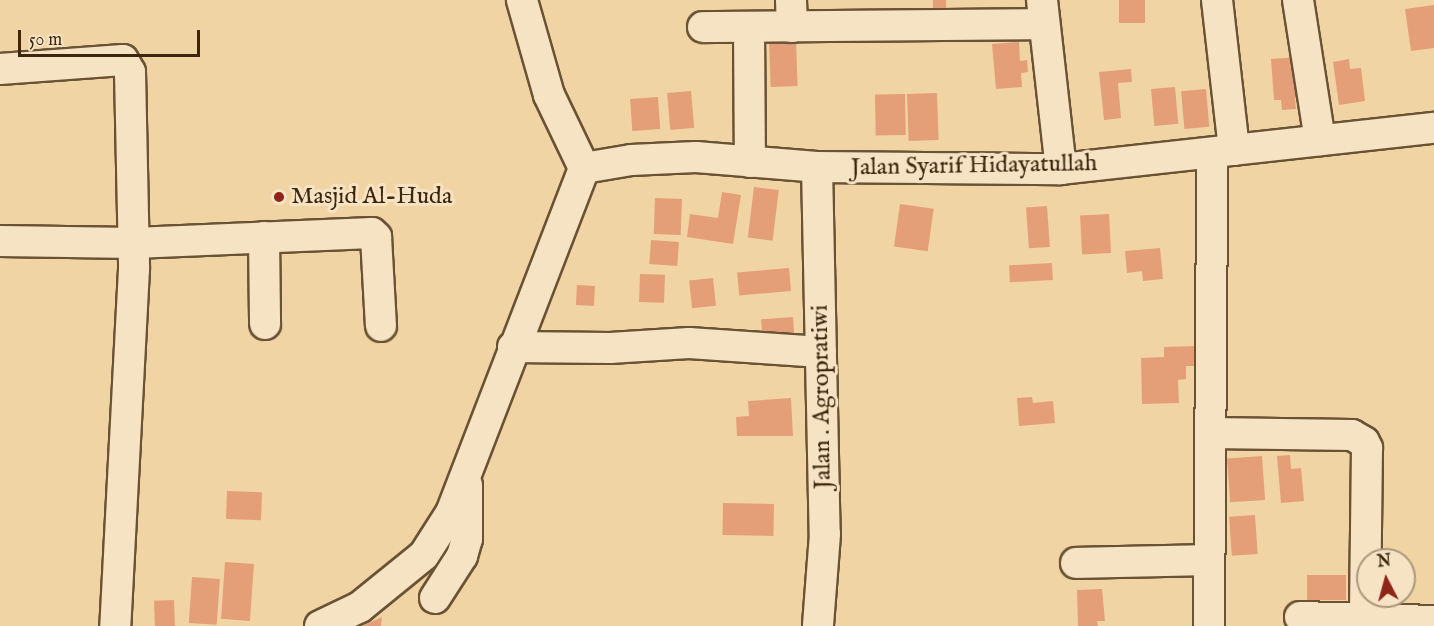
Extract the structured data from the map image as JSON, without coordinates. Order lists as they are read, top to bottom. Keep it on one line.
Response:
{"streets":{"street":["Jalan Syarif Hidayatullah","Jalan . Agropratiwi"]},"crossings":[["Jalan Syarif Hidayatullah","Jalan . Agropratiwi"]],"places":["Masjid Al-Huda"],"scale_bar":"50 m","north":"top"}
